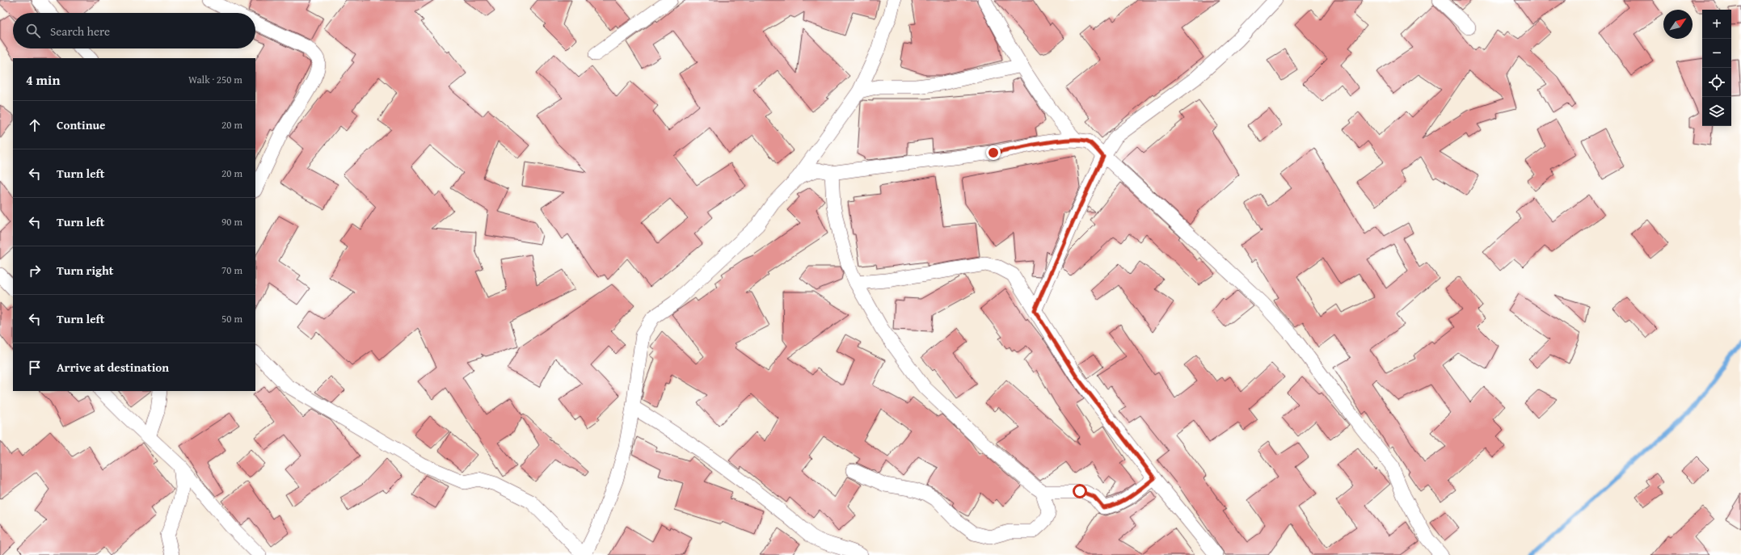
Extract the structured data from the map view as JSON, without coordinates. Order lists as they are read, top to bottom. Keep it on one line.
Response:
{"north":"top right","page":{"map_buttons":["+","−"],"search":"Search here","heading":["4 min","Walk · 250 m"],"list":[["Continue","20 m"],["Turn left","20 m"],["Turn left","90 m"],["Turn right","70 m"],["Turn left","50 m"],"Arrive at destination"]}}
